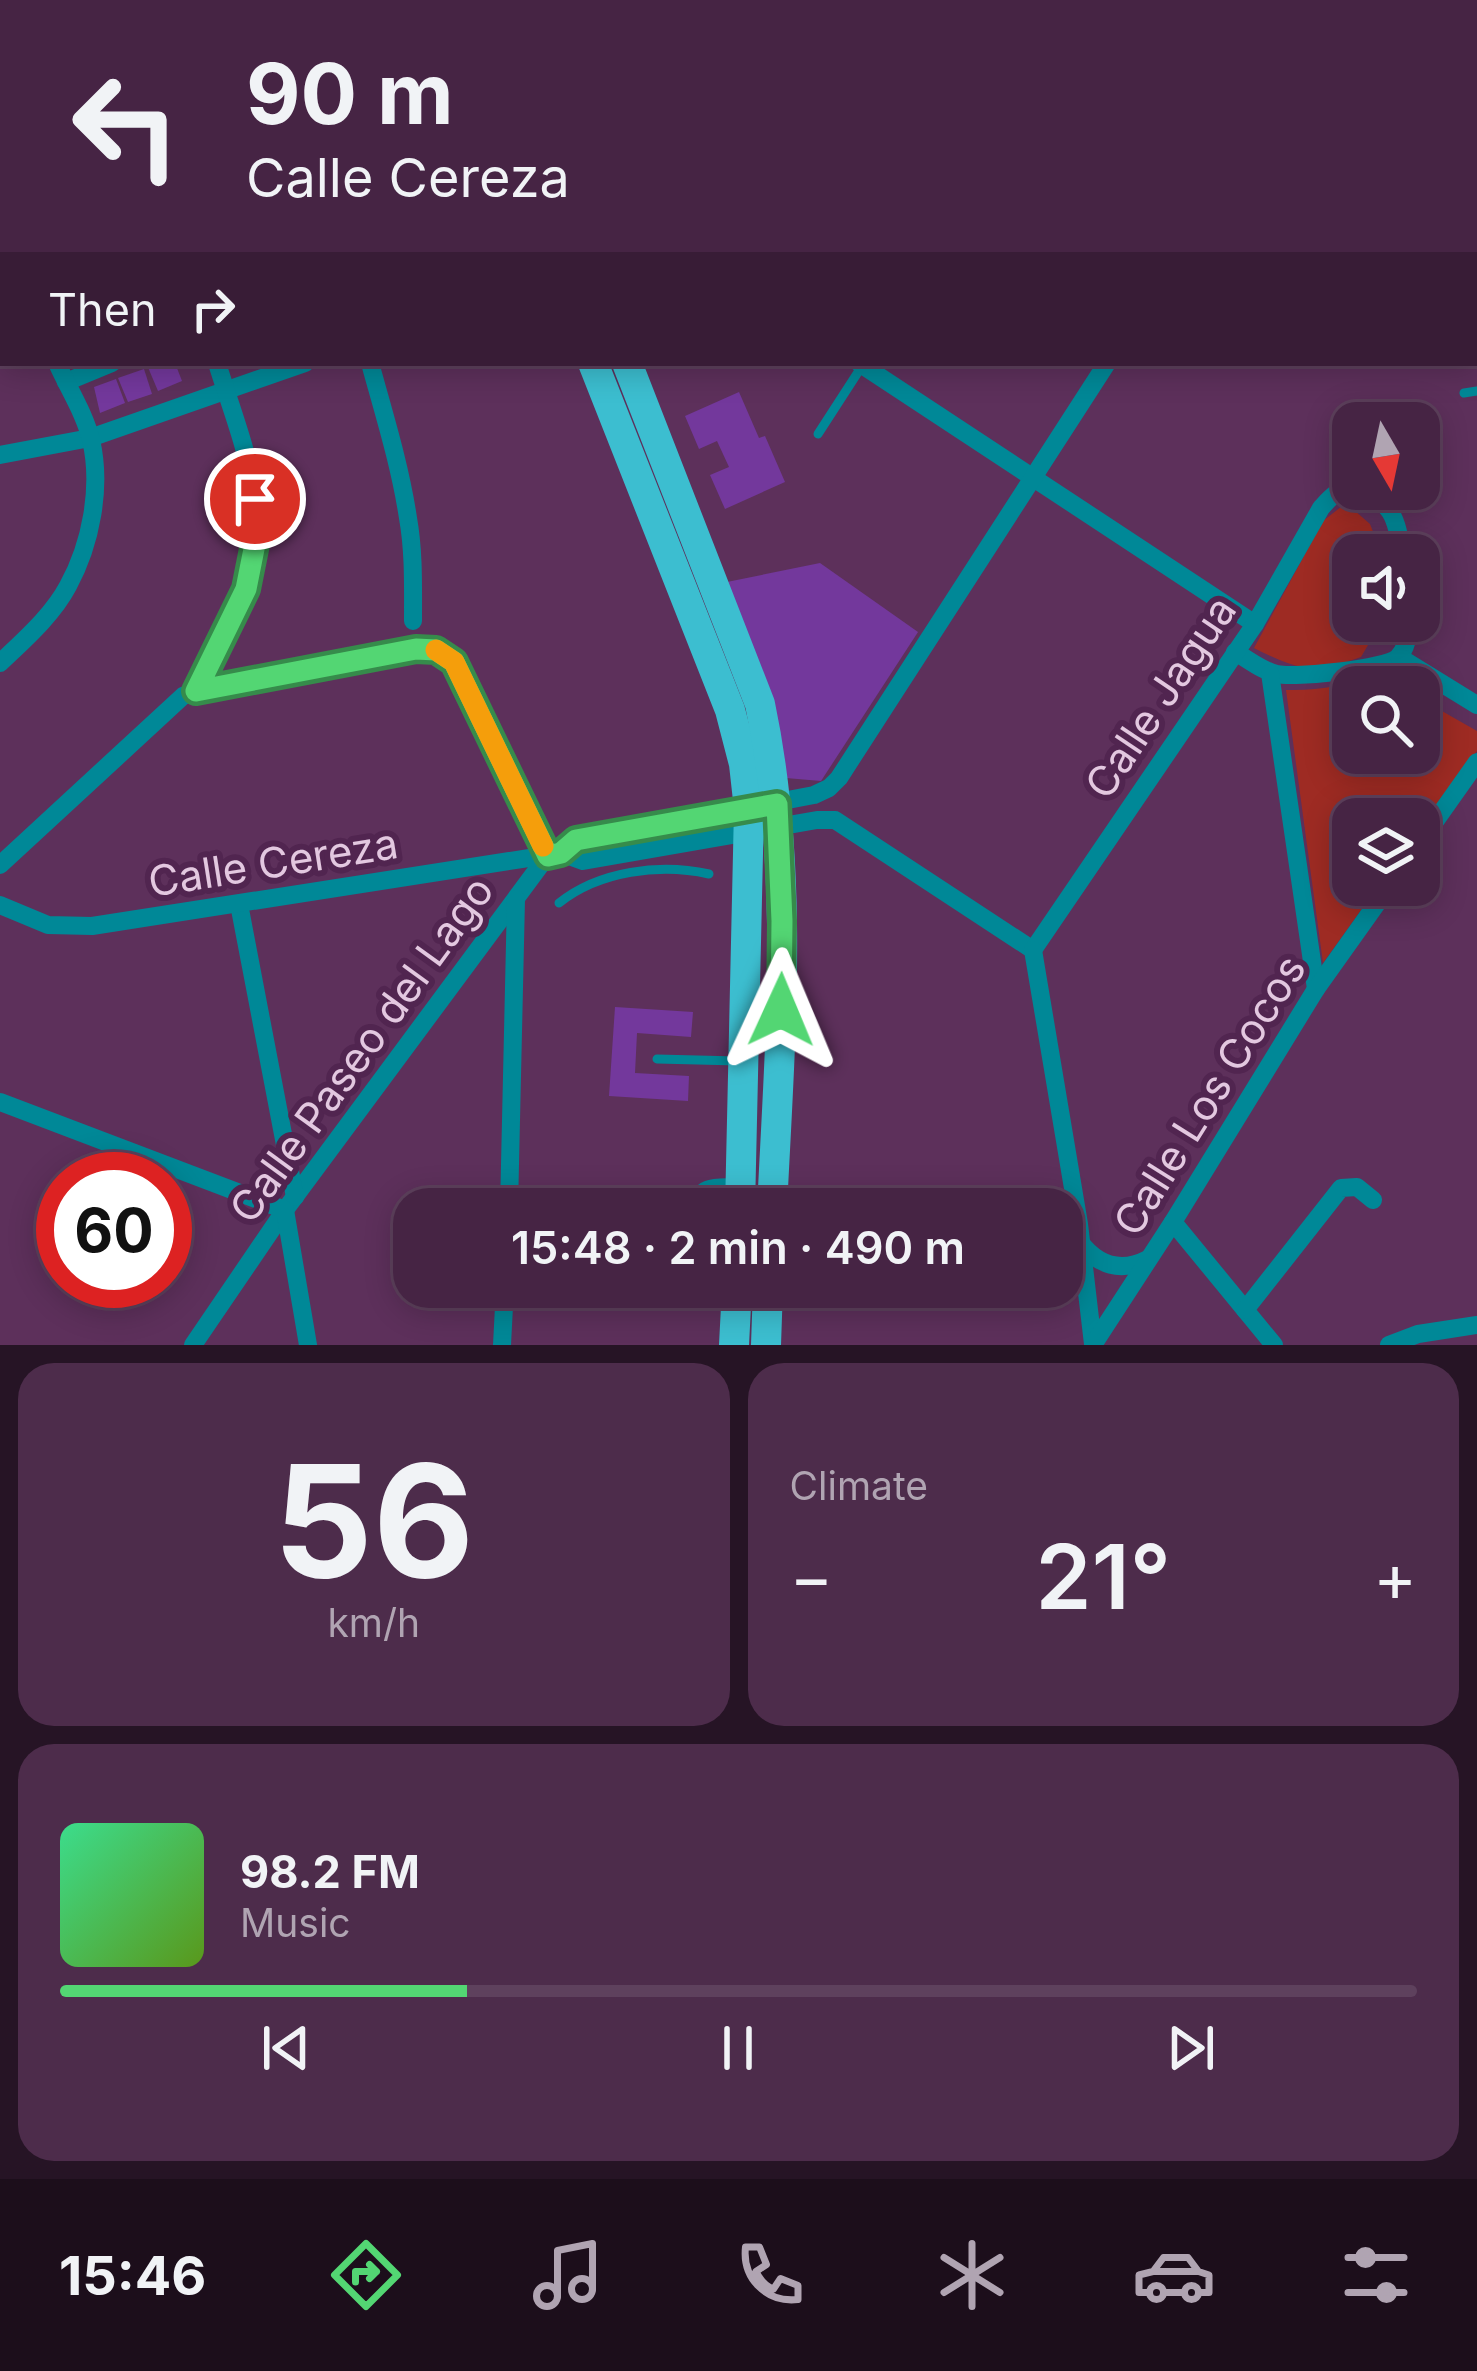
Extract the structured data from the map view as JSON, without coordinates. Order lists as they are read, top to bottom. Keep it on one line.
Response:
{"streets":{"street":["Calle Jagua","Calle Cereza","Calle Paseo del Lago","Calle Los Cocos"]},"crossings":[["Calle Cereza","Calle Paseo del Lago"]],"north":"bottom","page":{"turn":["90 m","Calle Cereza"],"then":"Then","limit":"60","trip":"15:48 · 2 min · 490 m","tile":[["56","km/h"],"Climate"],"heat":["−","21°","+"],"song":["98.2 FM","Music"],"tabs":"15:46"}}
